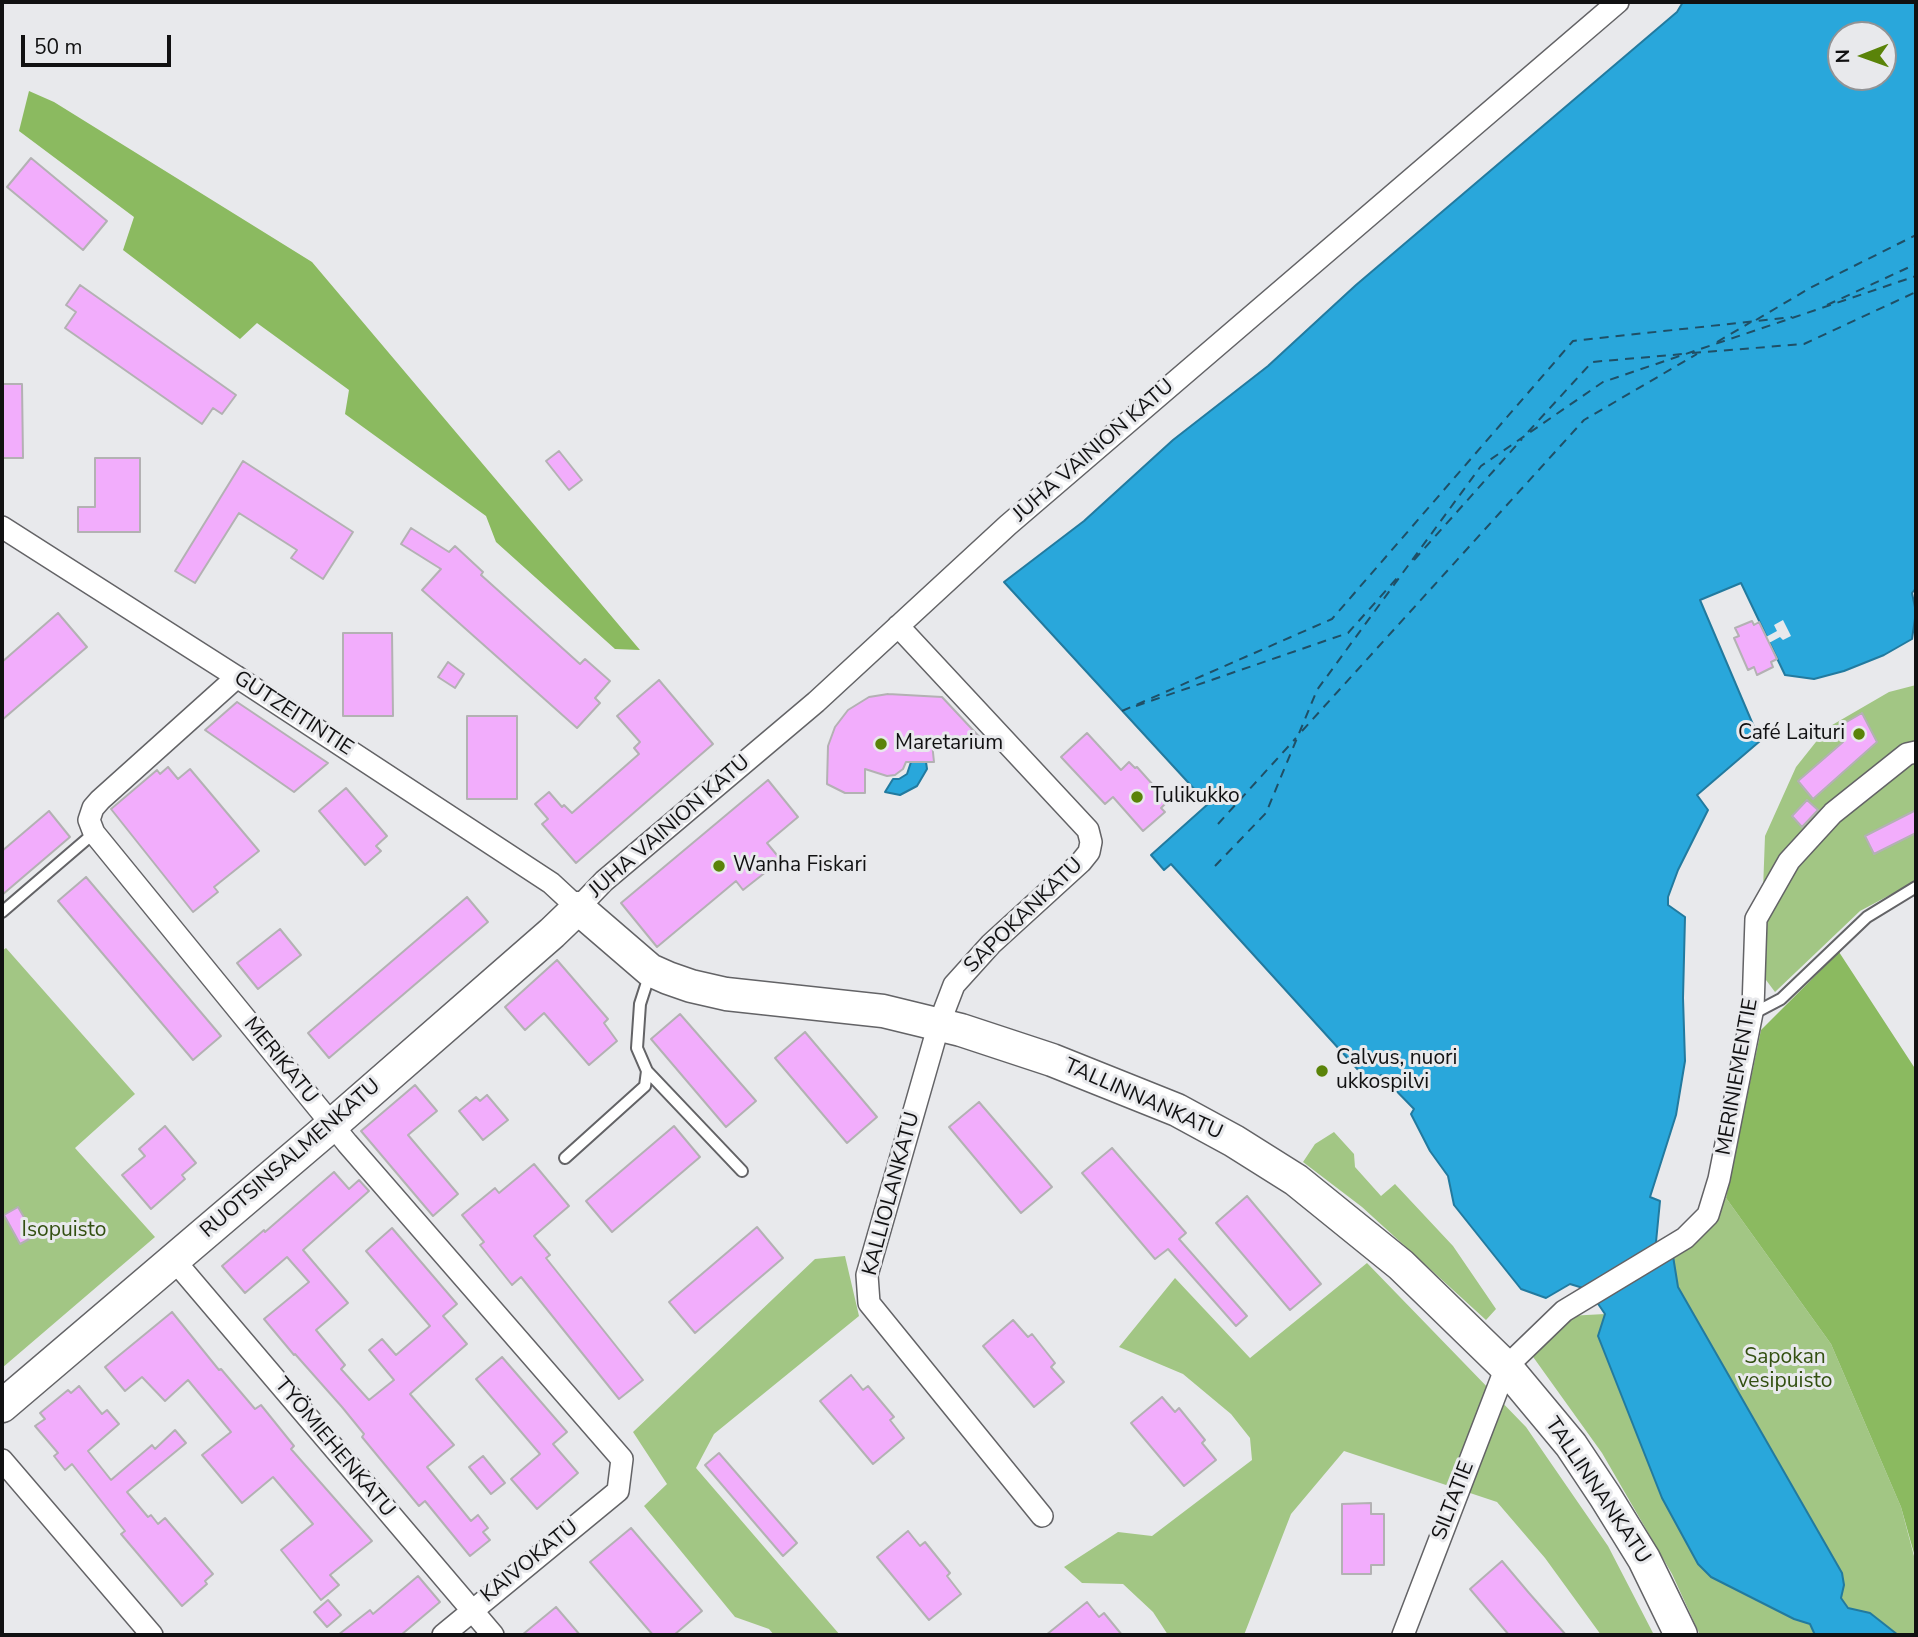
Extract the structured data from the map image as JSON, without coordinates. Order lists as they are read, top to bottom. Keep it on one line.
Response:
{"streets":{"street":["JUHA VAINION KATU","GUTZEITINTIE","SAPOKANKATU","MERIKATU","MERINIEMENTIE","TALLINNANKATU","RUOTSINSALMENKATU","KALLIOLANKATU","TYÖMIEHENKATU","SILTATIE","KAIVOKATU"]},"crossings":[["JUHA VAINION KATU","GUTZEITINTIE"],["JUHA VAINION KATU","SAPOKANKATU"],["JUHA VAINION KATU","TALLINNANKATU"],["JUHA VAINION KATU","RUOTSINSALMENKATU"],["GUTZEITINTIE","TALLINNANKATU"],["GUTZEITINTIE","RUOTSINSALMENKATU"],["SAPOKANKATU","TALLINNANKATU"],["SAPOKANKATU","KALLIOLANKATU"],["MERIKATU","RUOTSINSALMENKATU"],["MERIKATU","KAIVOKATU"],["MERINIEMENTIE","TALLINNANKATU"],["MERINIEMENTIE","SILTATIE"],["TALLINNANKATU","RUOTSINSALMENKATU"],["TALLINNANKATU","KALLIOLANKATU"],["TALLINNANKATU","SILTATIE"],["RUOTSINSALMENKATU","TYÖMIEHENKATU"],["TYÖMIEHENKATU","KAIVOKATU"]],"parks":["Isopuisto","Sapokan vesipuisto"],"places":["Café Laituri","Maretarium","Tulikukko","Wanha Fiskari","Calvus, nuori ukkospilvi"],"scale_bar":"50 m","north":"left"}
